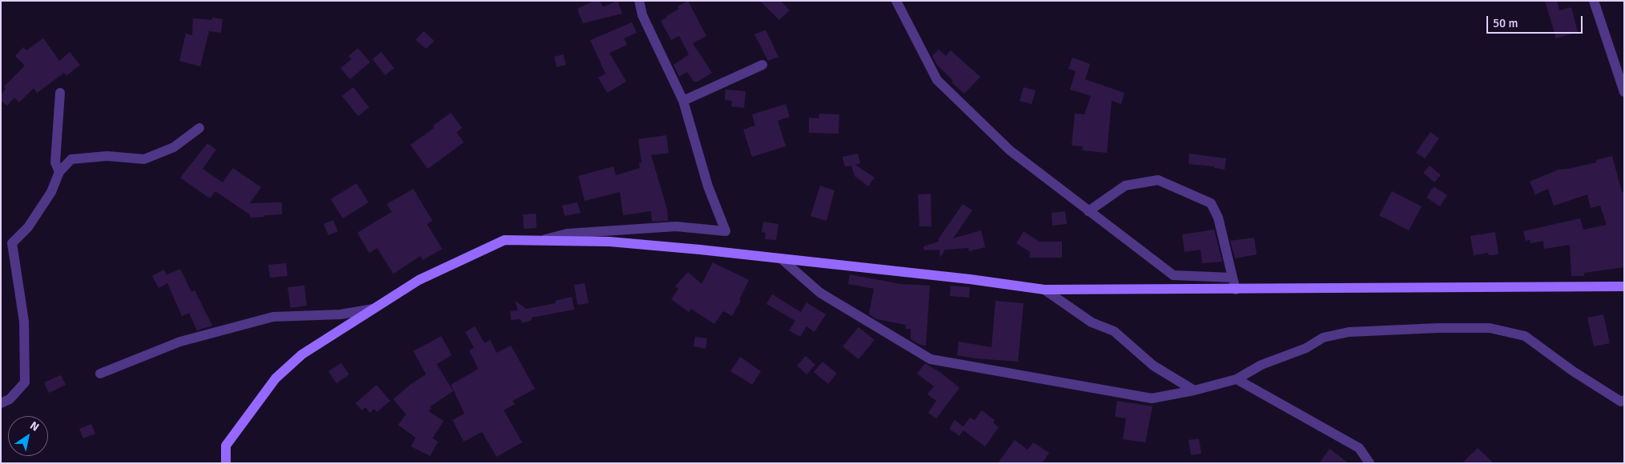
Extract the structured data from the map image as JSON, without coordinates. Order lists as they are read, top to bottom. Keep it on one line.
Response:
{"scale_bar":"50 m","north":"top right"}
